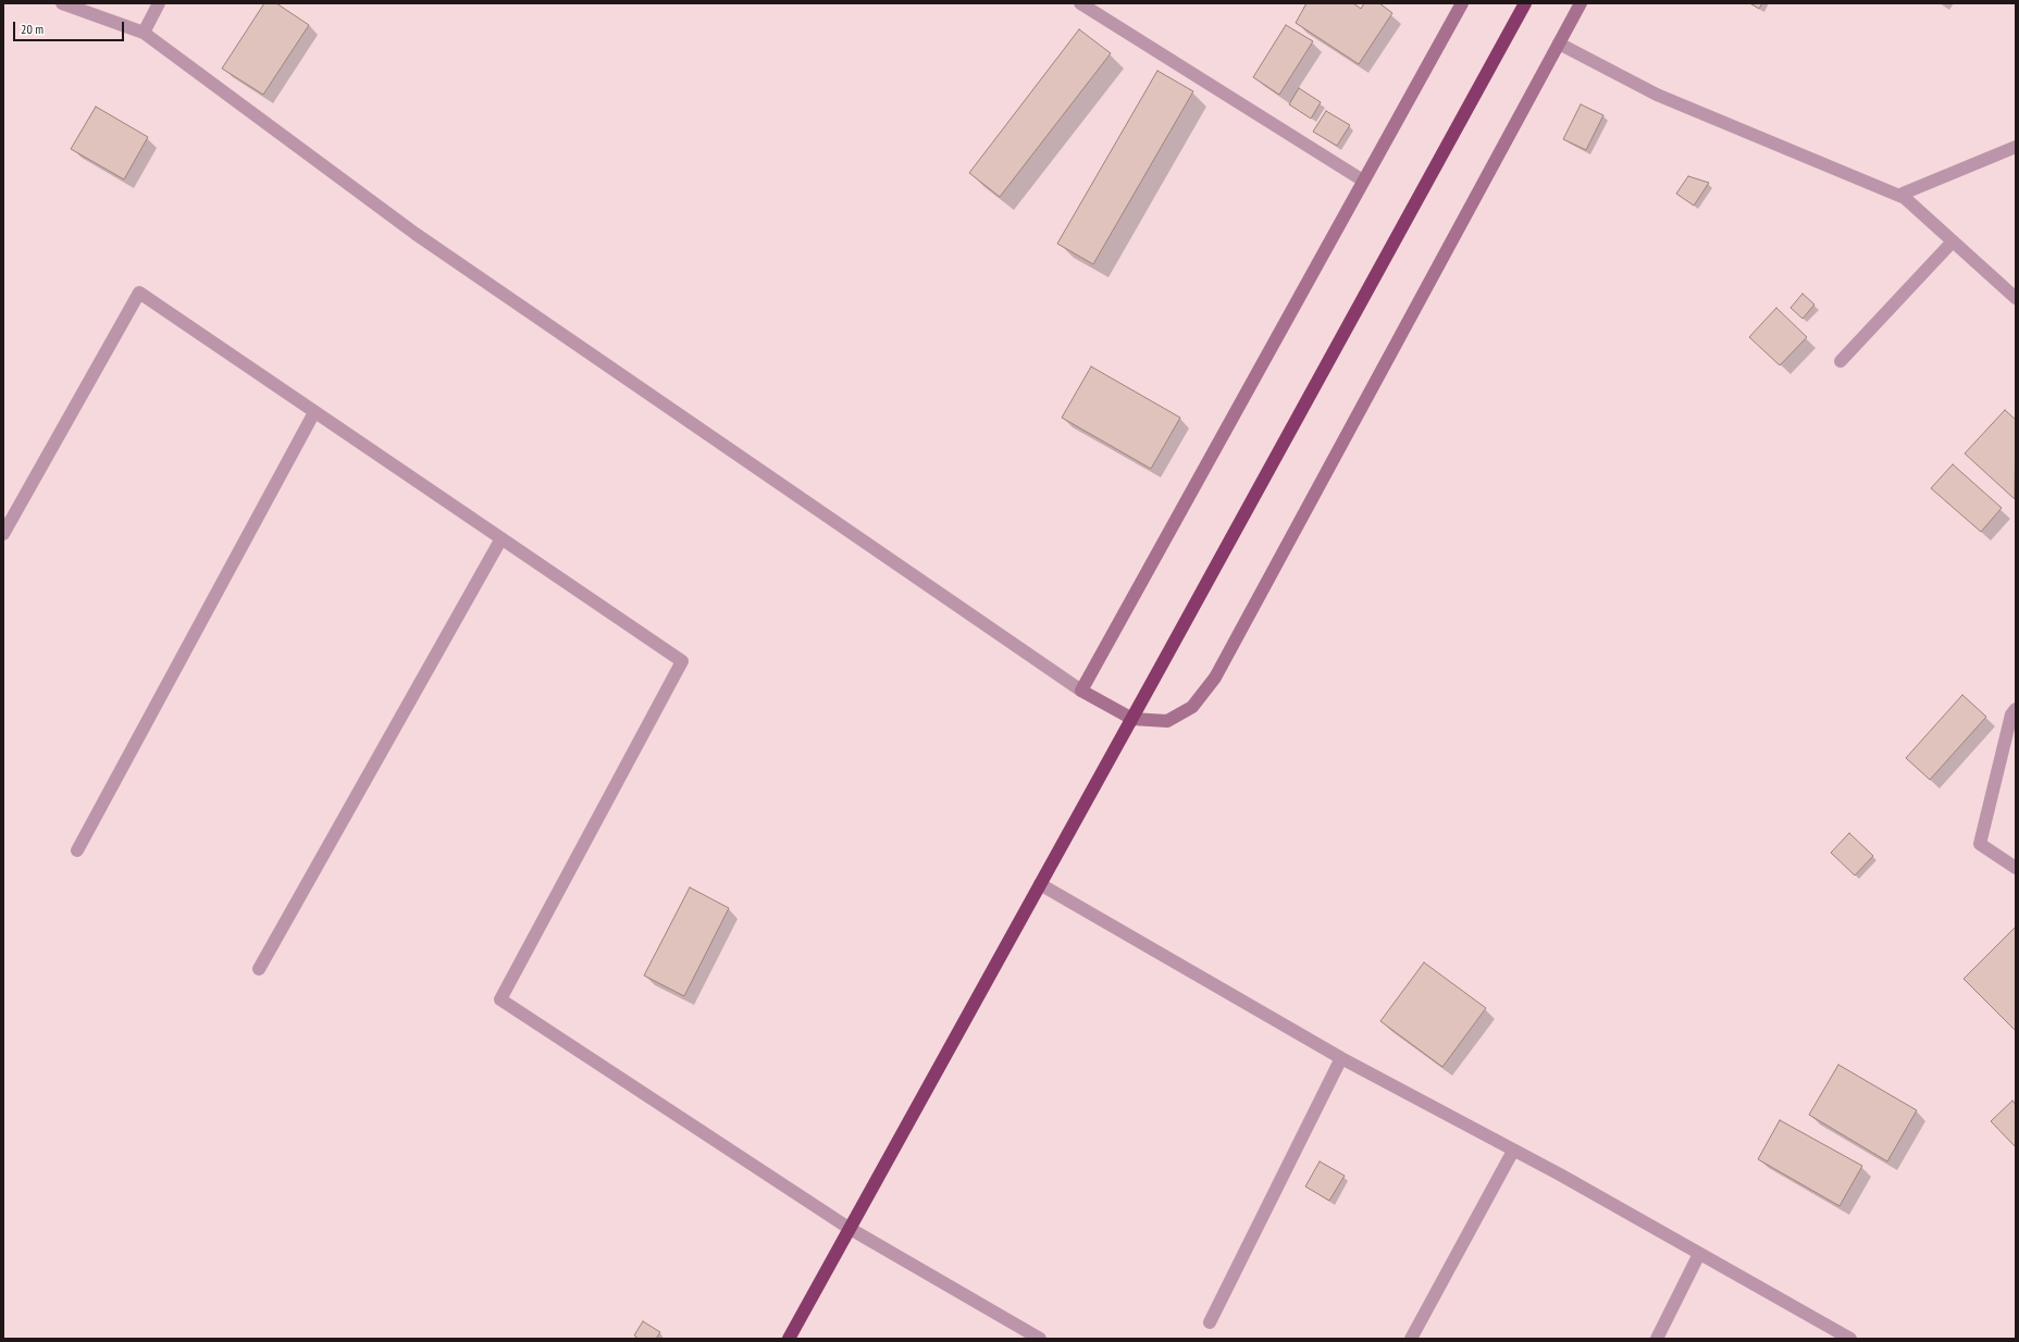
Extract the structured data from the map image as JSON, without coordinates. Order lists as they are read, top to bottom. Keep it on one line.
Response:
{"scale_bar":"20 m"}
